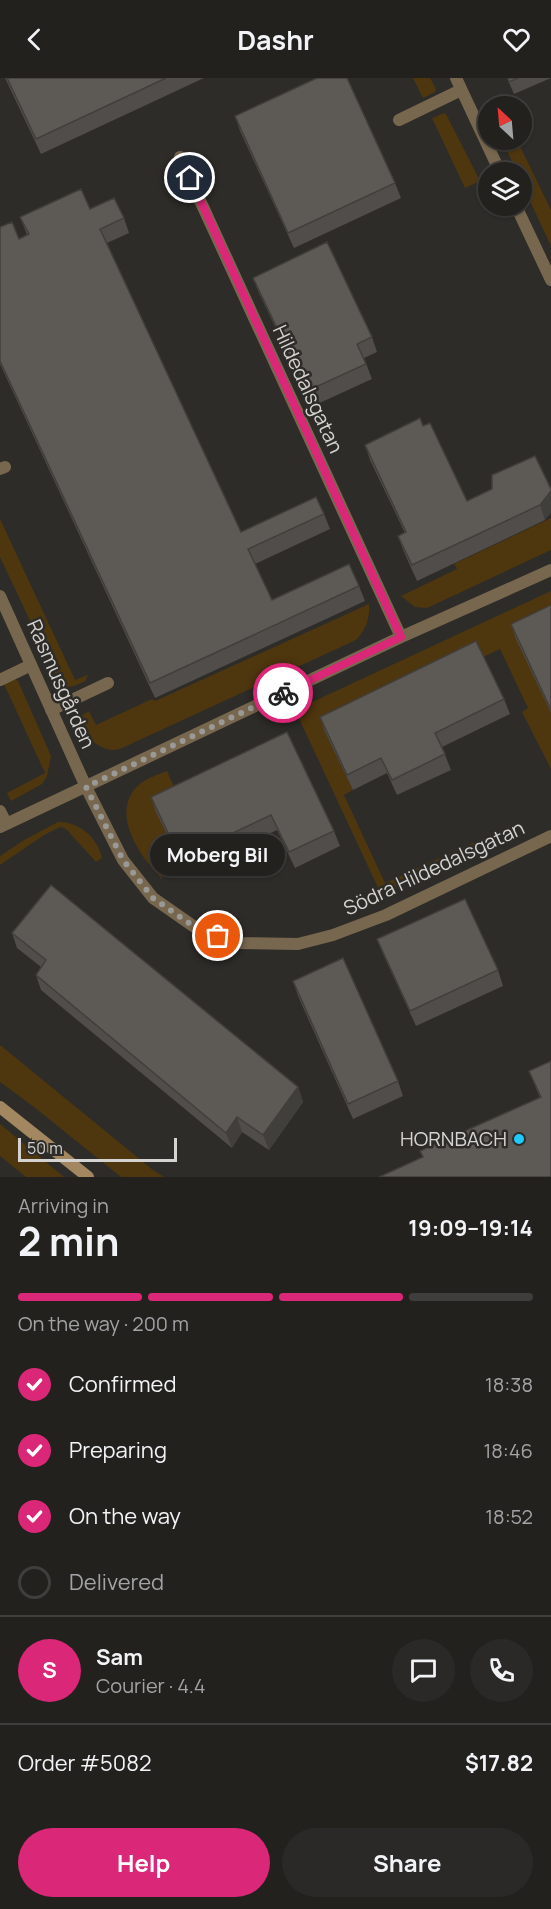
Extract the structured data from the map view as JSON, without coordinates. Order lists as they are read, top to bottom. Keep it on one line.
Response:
{"streets":{"street":["Hildedalsgatan","Rasmusgården","Södra Hildedalsgatan"]},"crossings":[["Rasmusgården","Södra Hildedalsgatan"]],"places":["Moberg Bil","HORNBACH"],"scale_bar":"50 m","north":"top left","page":{"header":"Dashr","bubble":"Moberg Bil","scale":"50 m","heading":["2 min","Arriving in","19:09–19:14"],"panel":["Sam","Courier · 4.4","Order #5082","$17.82"],"bar":"On the way · 200 m","list":[["Confirmed","18:38"],["Preparing","18:46"],["On the way","18:52"],"Delivered"],"round":"S","buttons":["Help","Share"]}}
